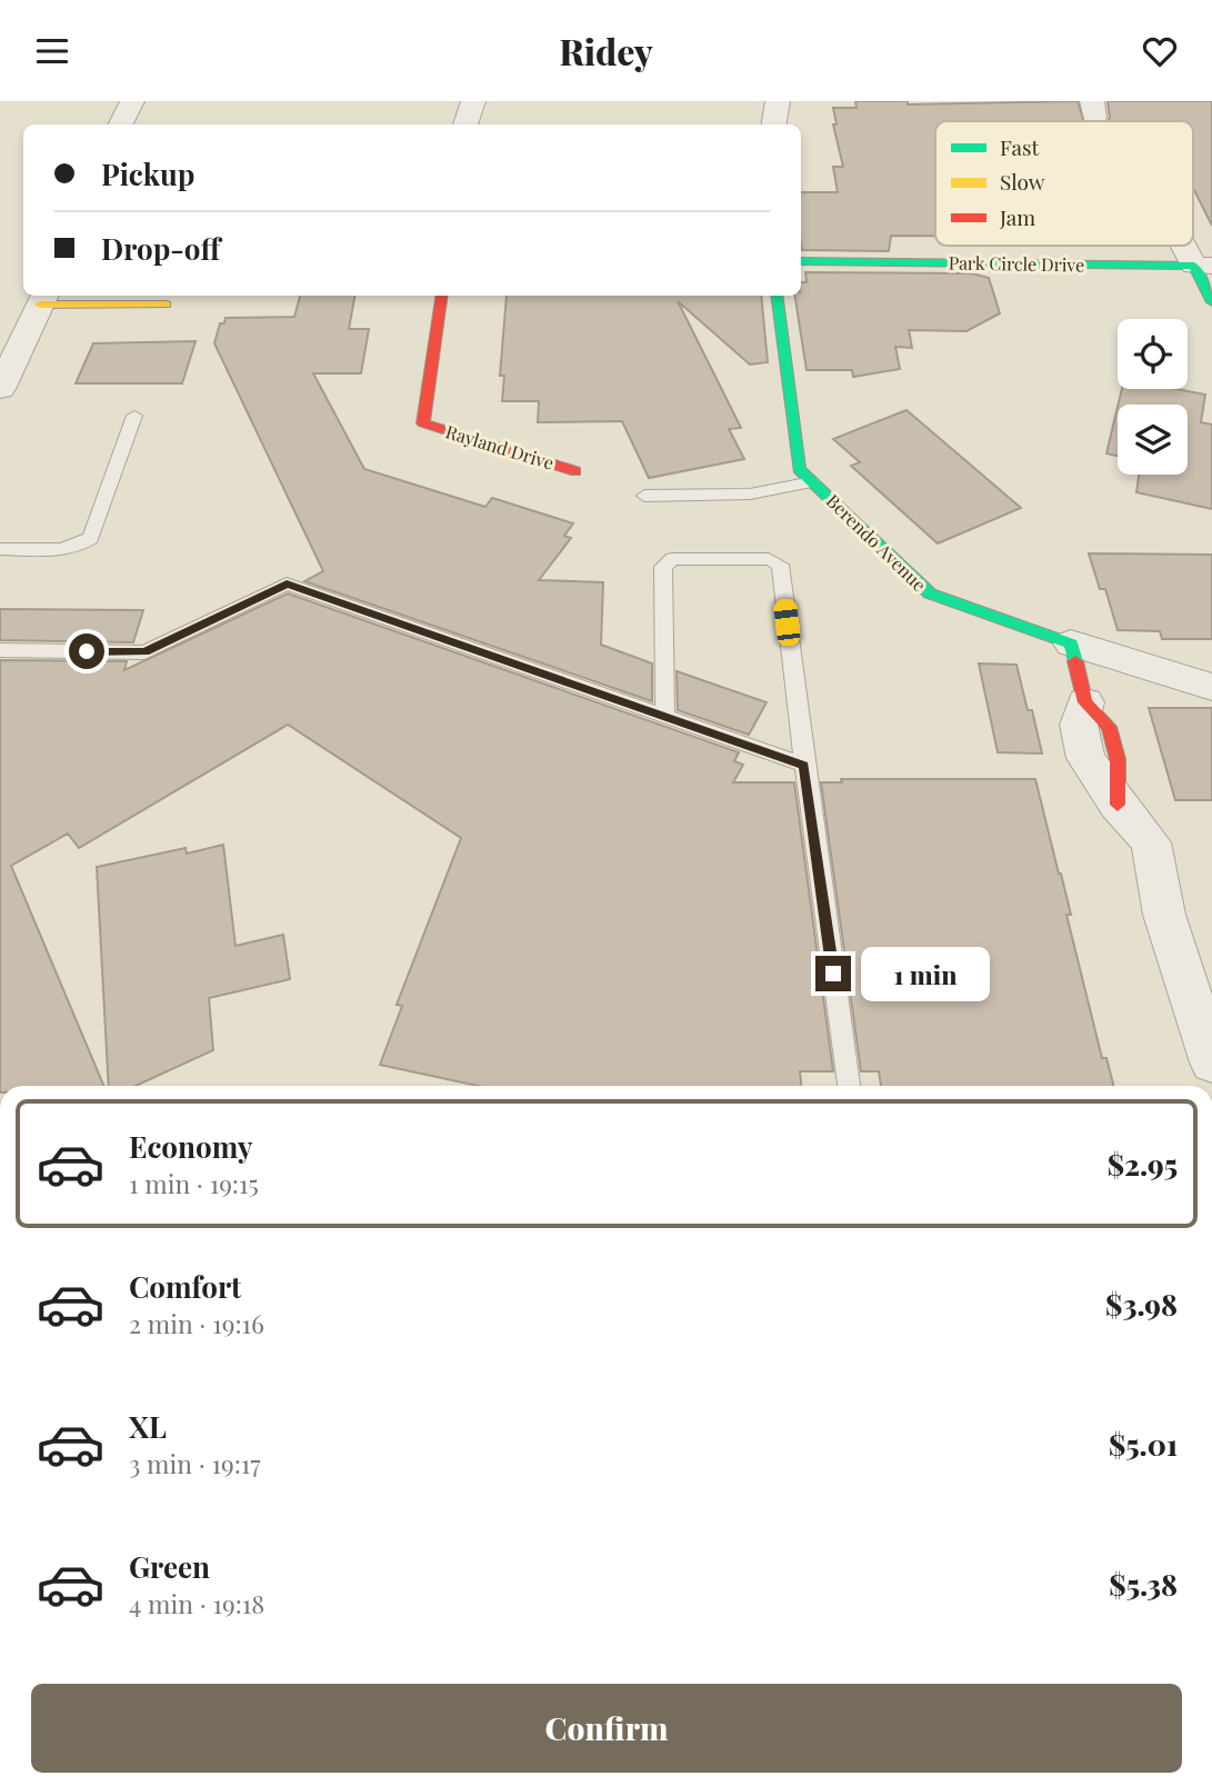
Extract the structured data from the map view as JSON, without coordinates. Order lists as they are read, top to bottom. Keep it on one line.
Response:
{"streets":{"street":["Park Circle Drive","Rayland Drive","Berendo Avenue"]},"legend":["Fast","Slow","Jam"],"page":{"header":"Ridey","banner":["Pickup","Drop-off"],"bubble":"1 min","list":[{"name":"Economy","note":"1 min · 19:15","value":"$2.95"},{"name":"Comfort","note":"2 min · 19:16","value":"$3.98"},{"name":"XL","note":"3 min · 19:17","value":"$5.01"},{"name":"Green","note":"4 min · 19:18","value":"$5.38"}],"buttons":"Confirm"}}
